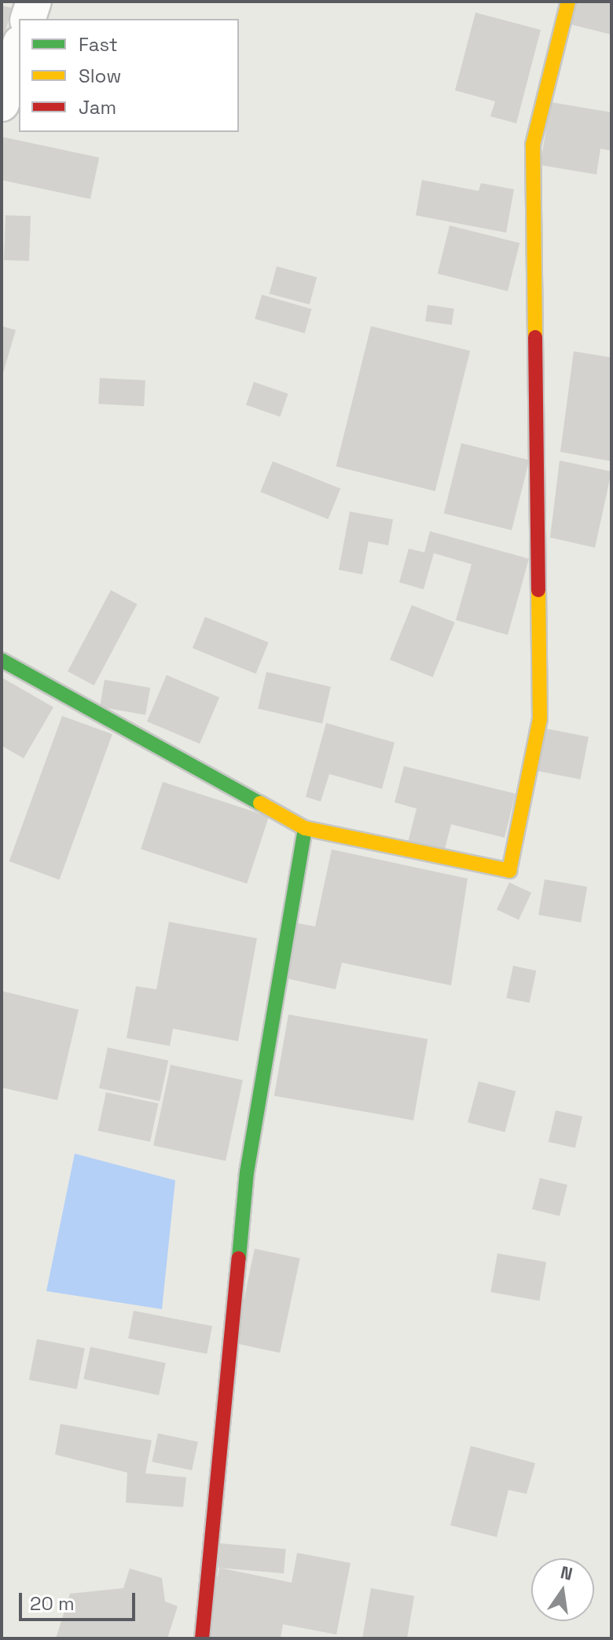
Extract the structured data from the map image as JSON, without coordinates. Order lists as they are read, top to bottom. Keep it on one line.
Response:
{"legend":["Fast","Slow","Jam"],"scale_bar":"20 m","north":"top"}
